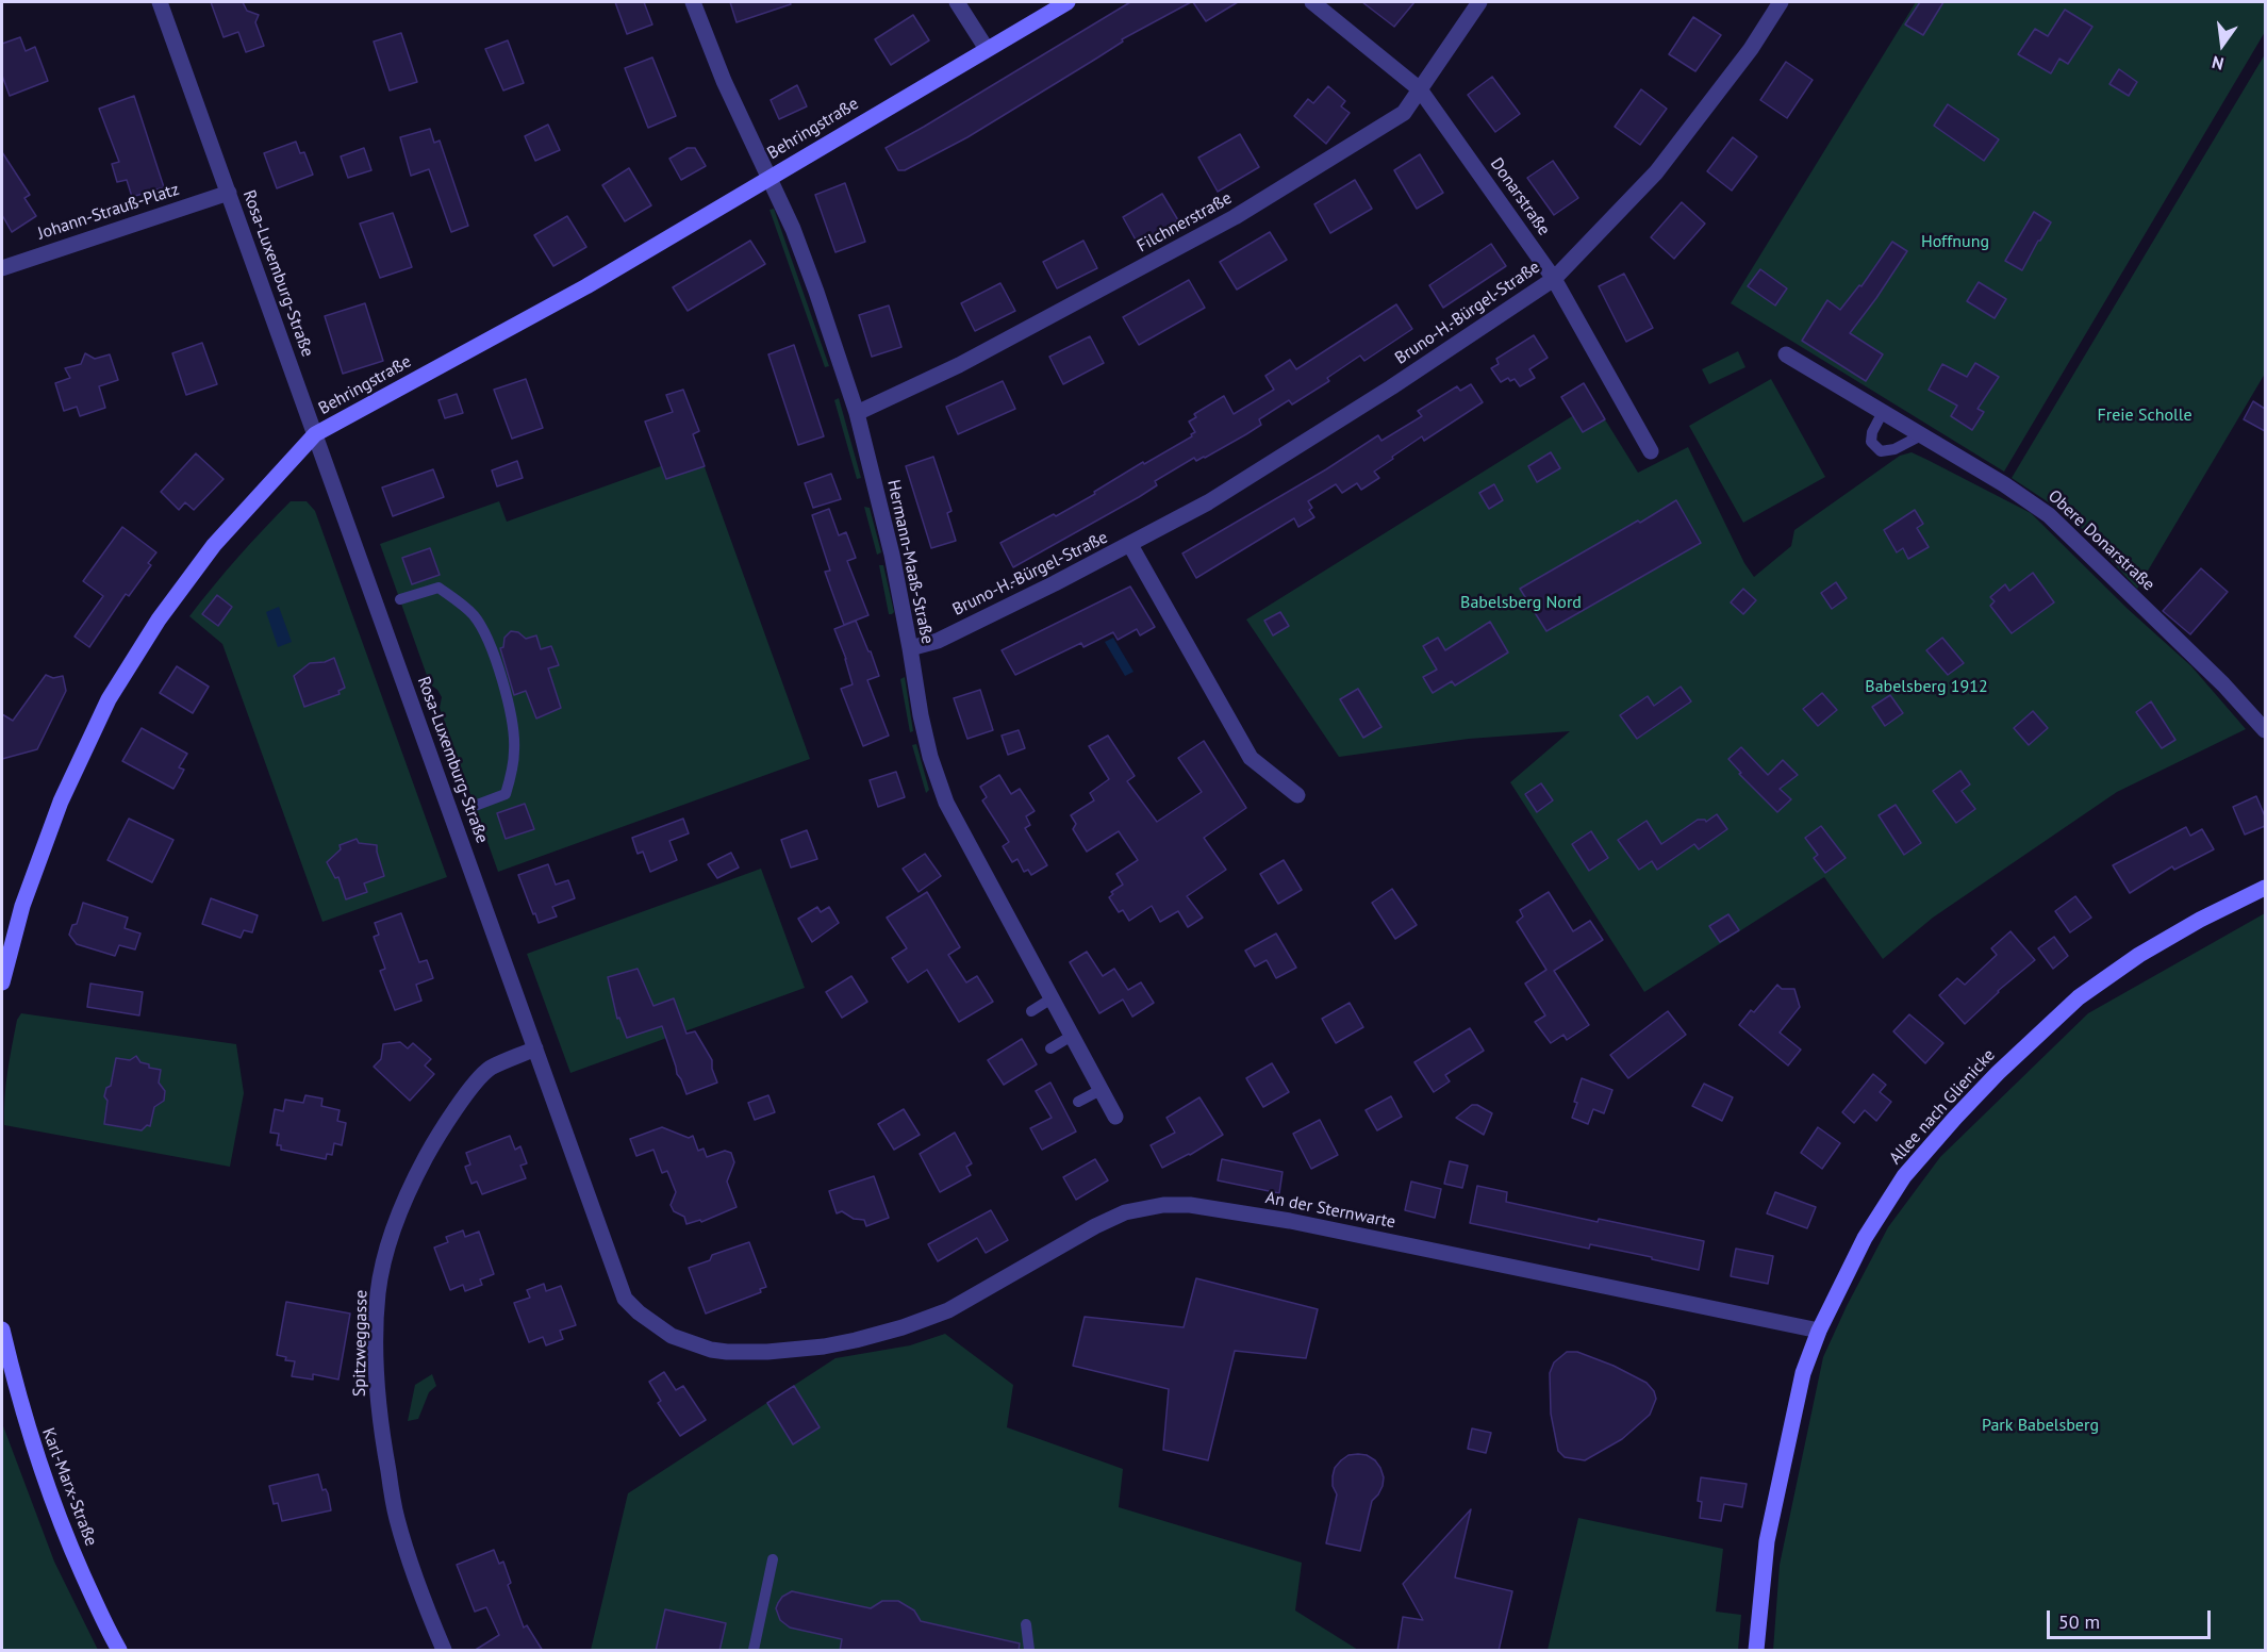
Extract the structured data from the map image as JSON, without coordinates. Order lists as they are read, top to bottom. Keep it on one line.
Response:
{"streets":{"street":["Behringstraße","Donarstraße","Johann-Strauß-Platz","Filchnerstraße","Rosa-Luxemburg-Straße","Bruno-H.-Bürgel-Straße","Obere Donarstraße","Hermann-Maaß-Straße","Allee nach Glienicke","An der Sternwarte","Spitzweggasse","Karl-Marx-Straße"]},"crossings":[["Behringstraße","Rosa-Luxemburg-Straße"],["Behringstraße","Hermann-Maaß-Straße"],["Donarstraße","Filchnerstraße"],["Donarstraße","Bruno-H.-Bürgel-Straße"],["Johann-Strauß-Platz","Rosa-Luxemburg-Straße"],["Filchnerstraße","Hermann-Maaß-Straße"],["Rosa-Luxemburg-Straße","An der Sternwarte"],["Rosa-Luxemburg-Straße","Spitzweggasse"],["Bruno-H.-Bürgel-Straße","Hermann-Maaß-Straße"],["Allee nach Glienicke","An der Sternwarte"]],"parks":["Hoffnung","Freie Scholle","Babelsberg Nord","Babelsberg 1912","Park Babelsberg"],"scale_bar":"50 m","north":"bottom"}
